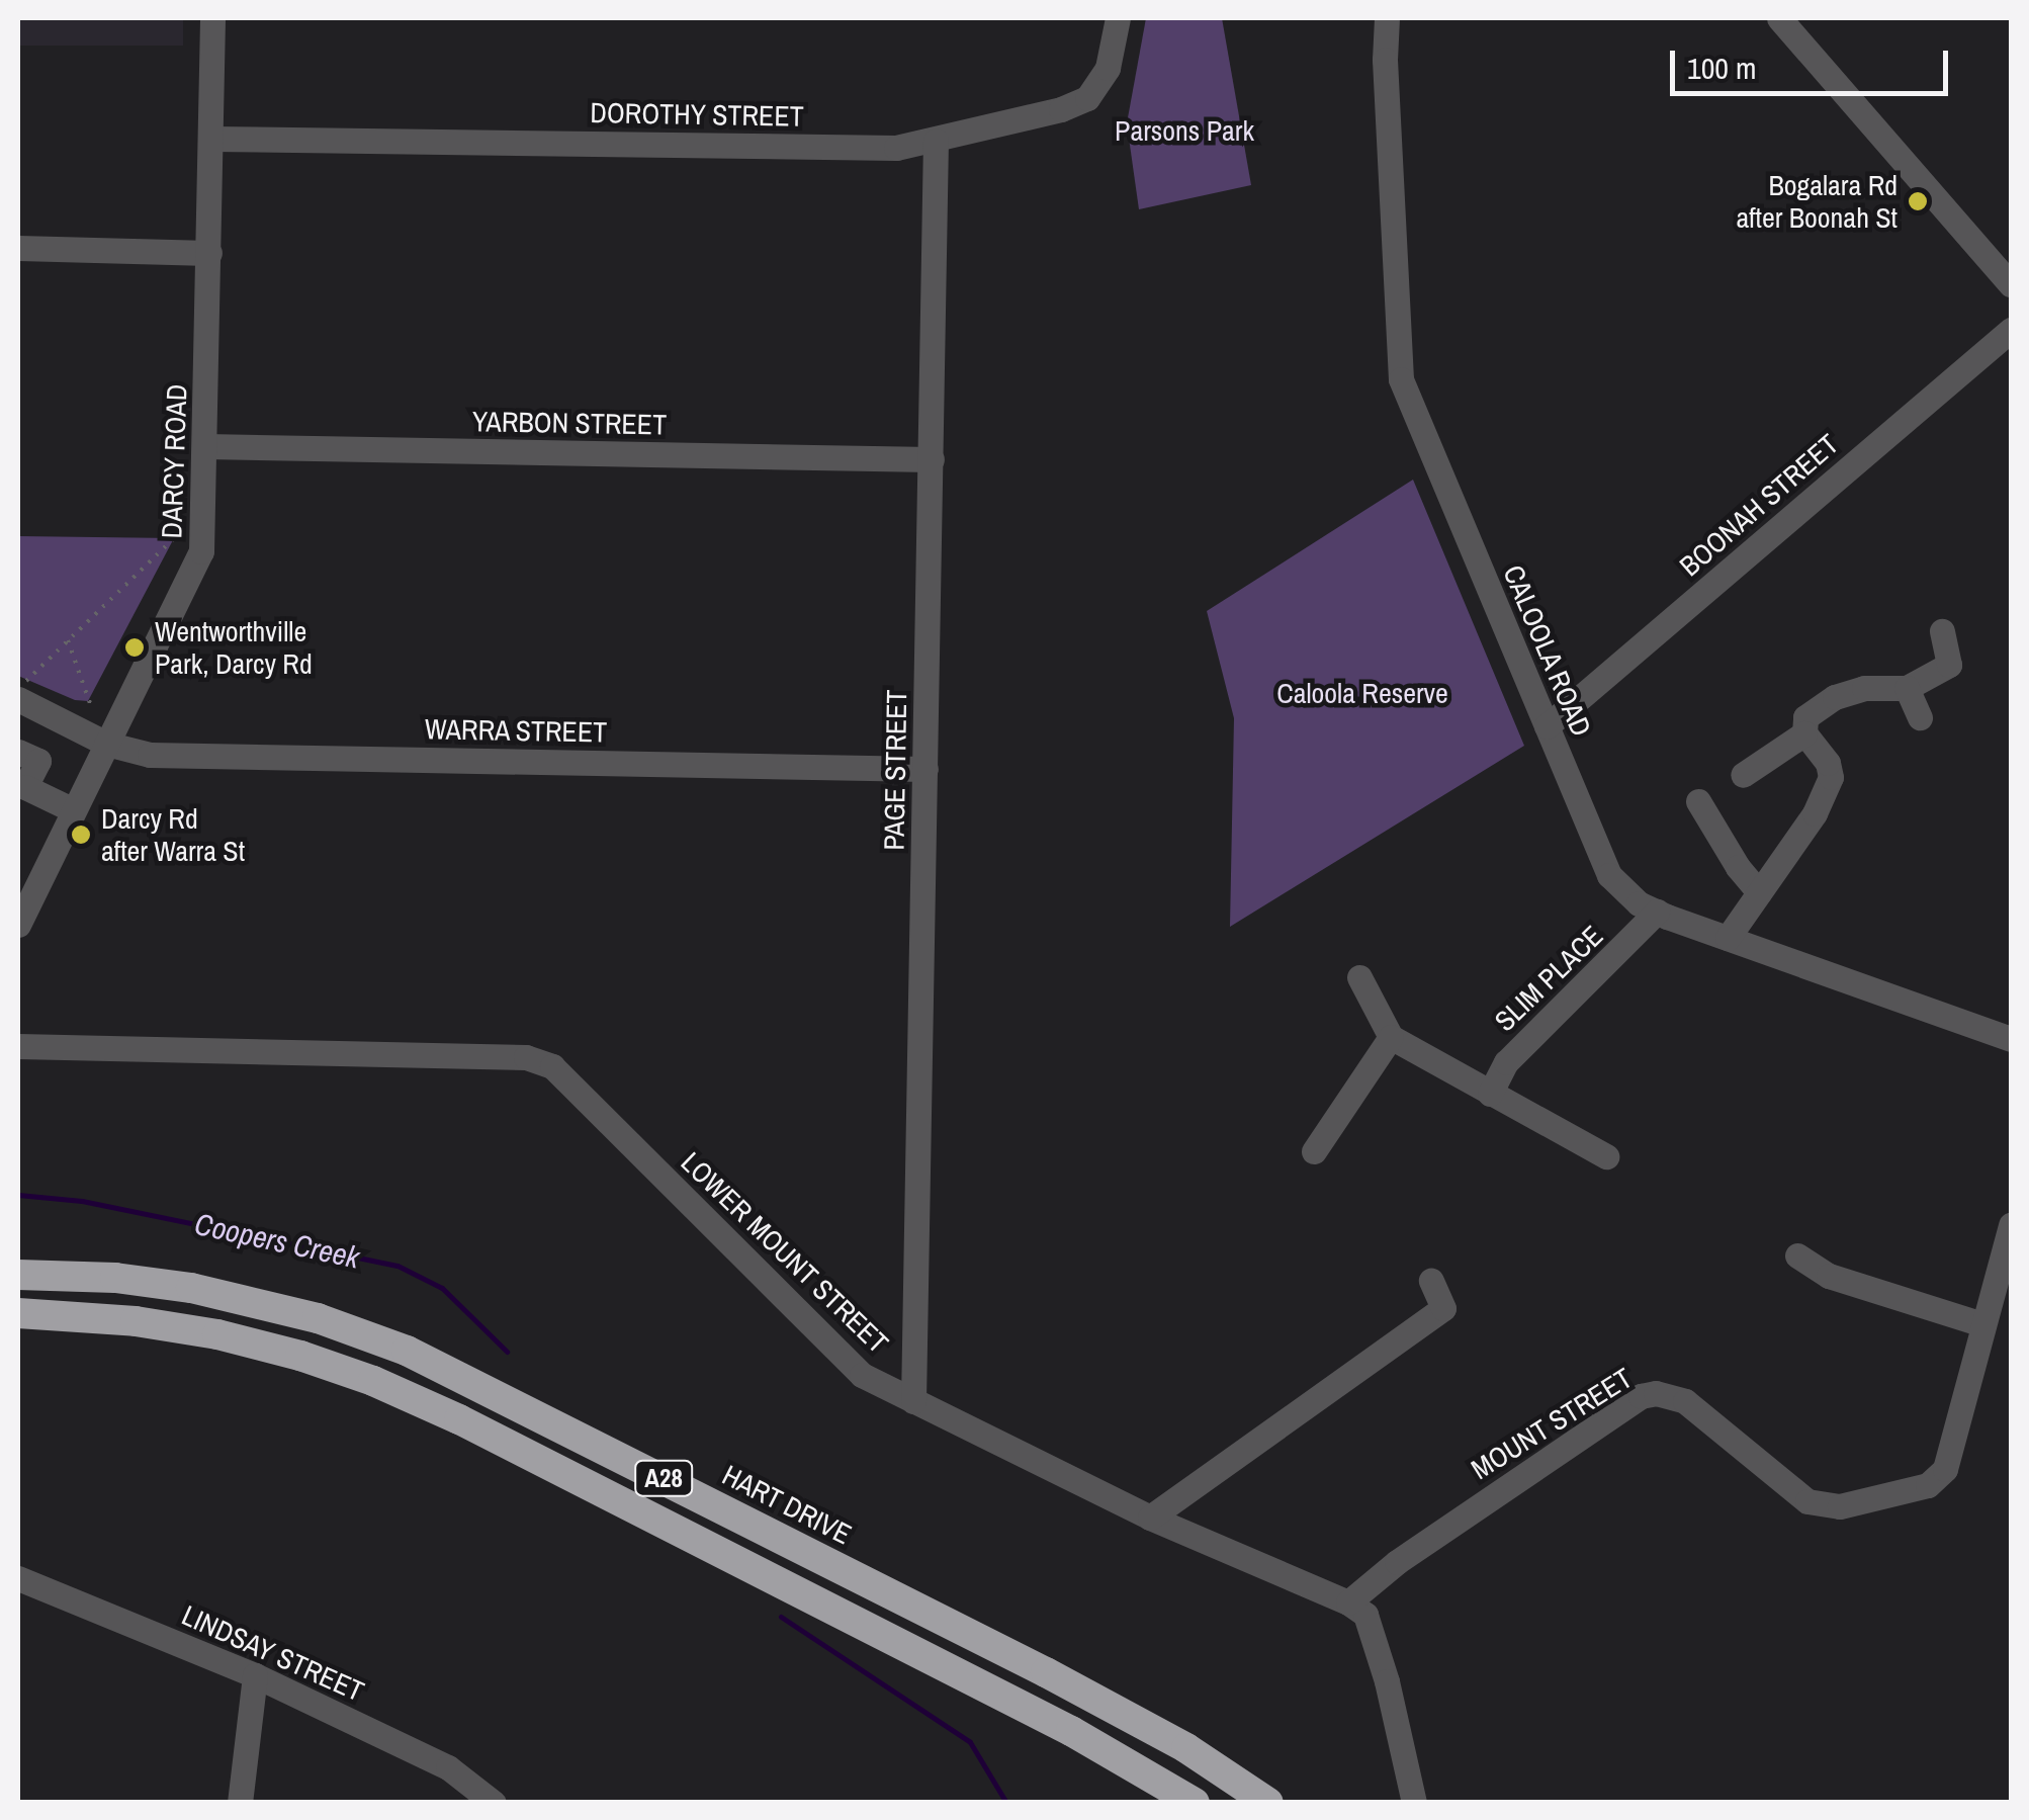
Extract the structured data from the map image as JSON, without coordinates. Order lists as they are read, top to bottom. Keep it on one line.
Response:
{"streets":{"highway":["A28","HART DRIVE"],"street":["DOROTHY STREET","YARBON STREET","DARCY ROAD","BOONAH STREET","CALOOLA ROAD","WARRA STREET","PAGE STREET","SLIM PLACE","LOWER MOUNT STREET","MOUNT STREET","LINDSAY STREET"]},"crossings":[["DOROTHY STREET","DARCY ROAD"],["DOROTHY STREET","PAGE STREET"],["YARBON STREET","DARCY ROAD"],["YARBON STREET","PAGE STREET"],["DARCY ROAD","WARRA STREET"],["BOONAH STREET","CALOOLA ROAD"],["CALOOLA ROAD","SLIM PLACE"],["WARRA STREET","PAGE STREET"],["PAGE STREET","LOWER MOUNT STREET"],["LOWER MOUNT STREET","MOUNT STREET"]],"water":["Coopers Creek"],"parks":["Parsons Park","Caloola Reserve"],"places":["Bogalara Rd after Boonah St","Wentworthville Park, Darcy Rd","Darcy Rd after Warra St"],"scale_bar":"100 m"}
